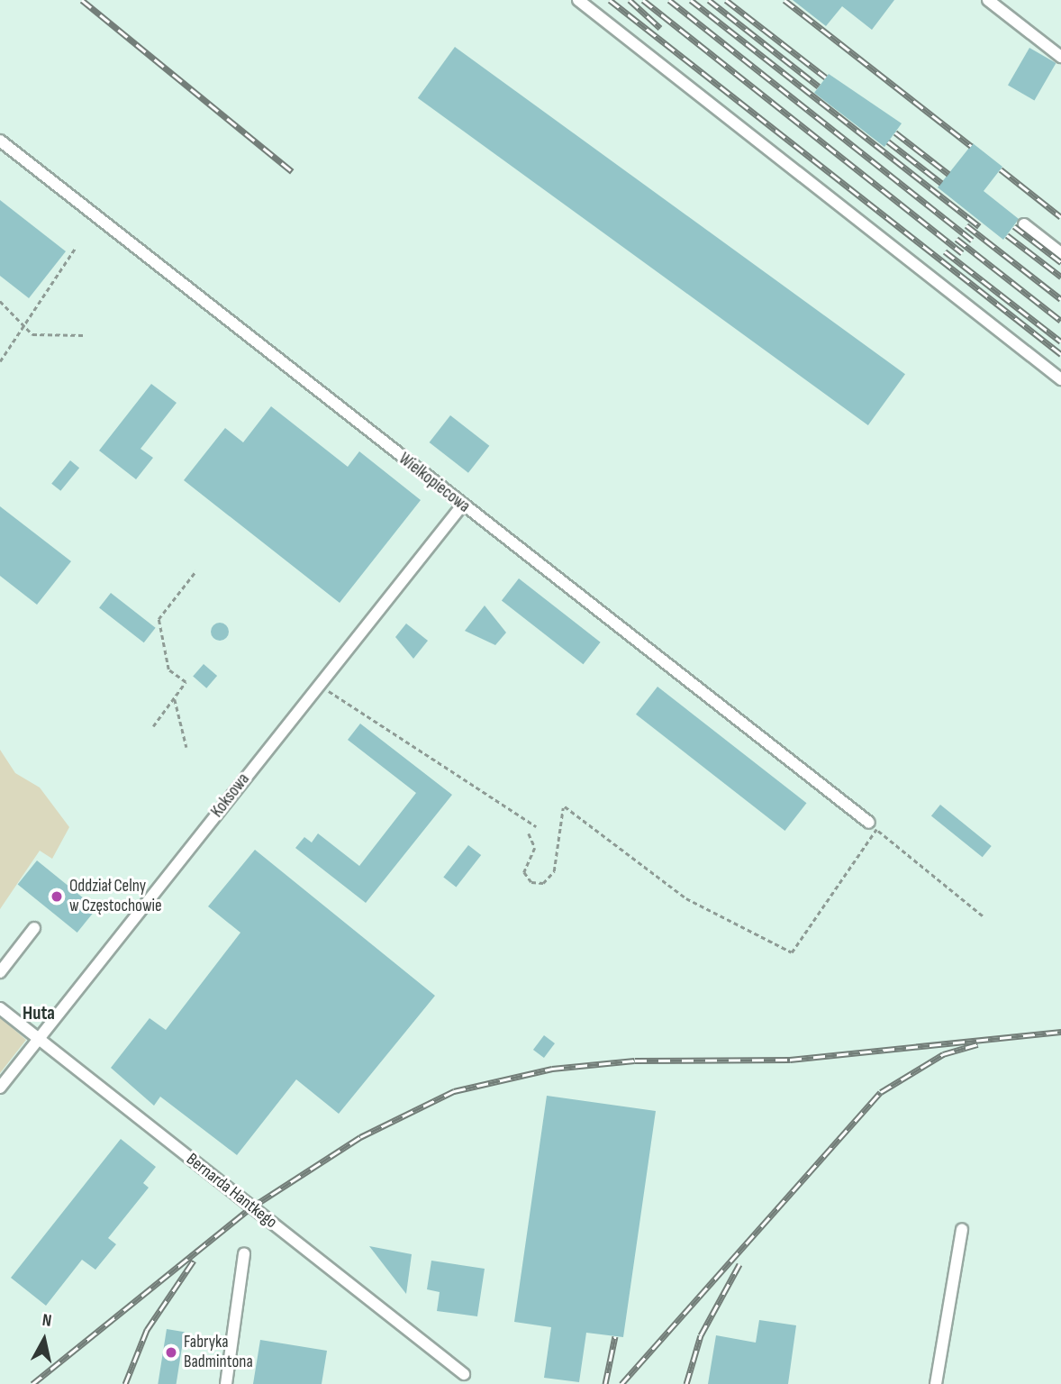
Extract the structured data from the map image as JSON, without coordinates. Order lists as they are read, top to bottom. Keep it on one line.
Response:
{"streets":{"street":["Wielkopiecowa","Koksowa","Bernarda Hantkego"]},"crossings":[["Wielkopiecowa","Koksowa"],["Koksowa","Bernarda Hantkego"]],"districts":["Huta"],"places":["Oddział Celny w Częstochowie","Fabryka Badmintona"],"north":"top"}
